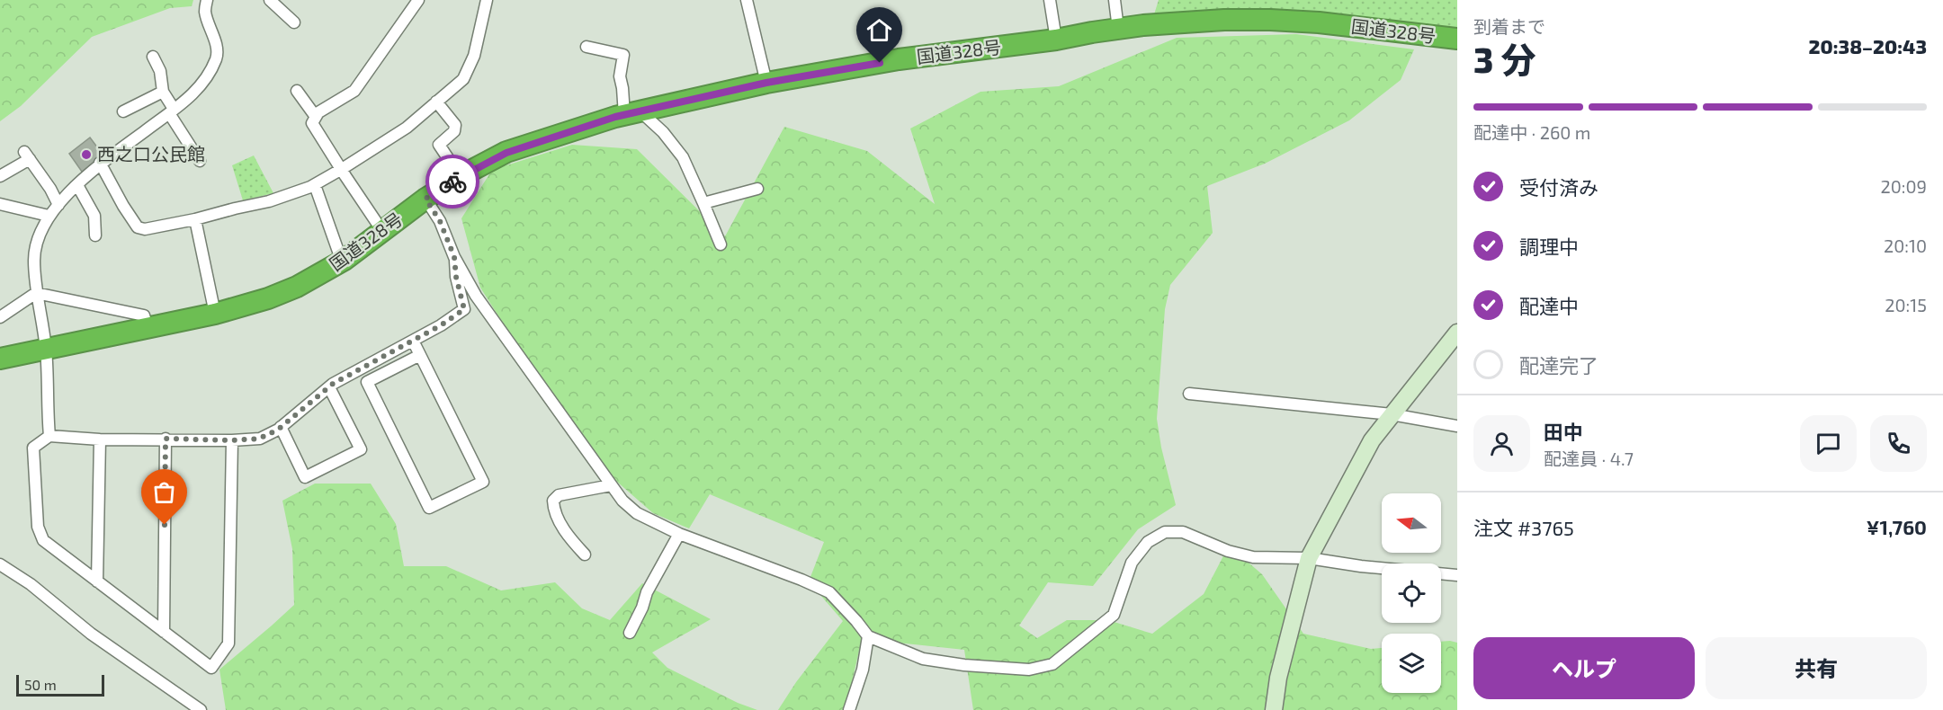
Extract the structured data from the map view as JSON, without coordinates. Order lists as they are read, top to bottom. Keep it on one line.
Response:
{"streets":{"highway":["国道328号"]},"places":["西之口公民館"],"scale_bar":"50 m","north":"left","page":{"heading":["3 分","到着まで","20:38–20:43"],"panel":["田中","配達員 · 4.7","注文 #3765","¥1,760"],"bar":"配達中 · 260 m","list":[["受付済み","20:09"],["調理中","20:10"],["配達中","20:15"],"配達完了"],"buttons":["ヘルプ","共有"],"scale":"50 m"}}
